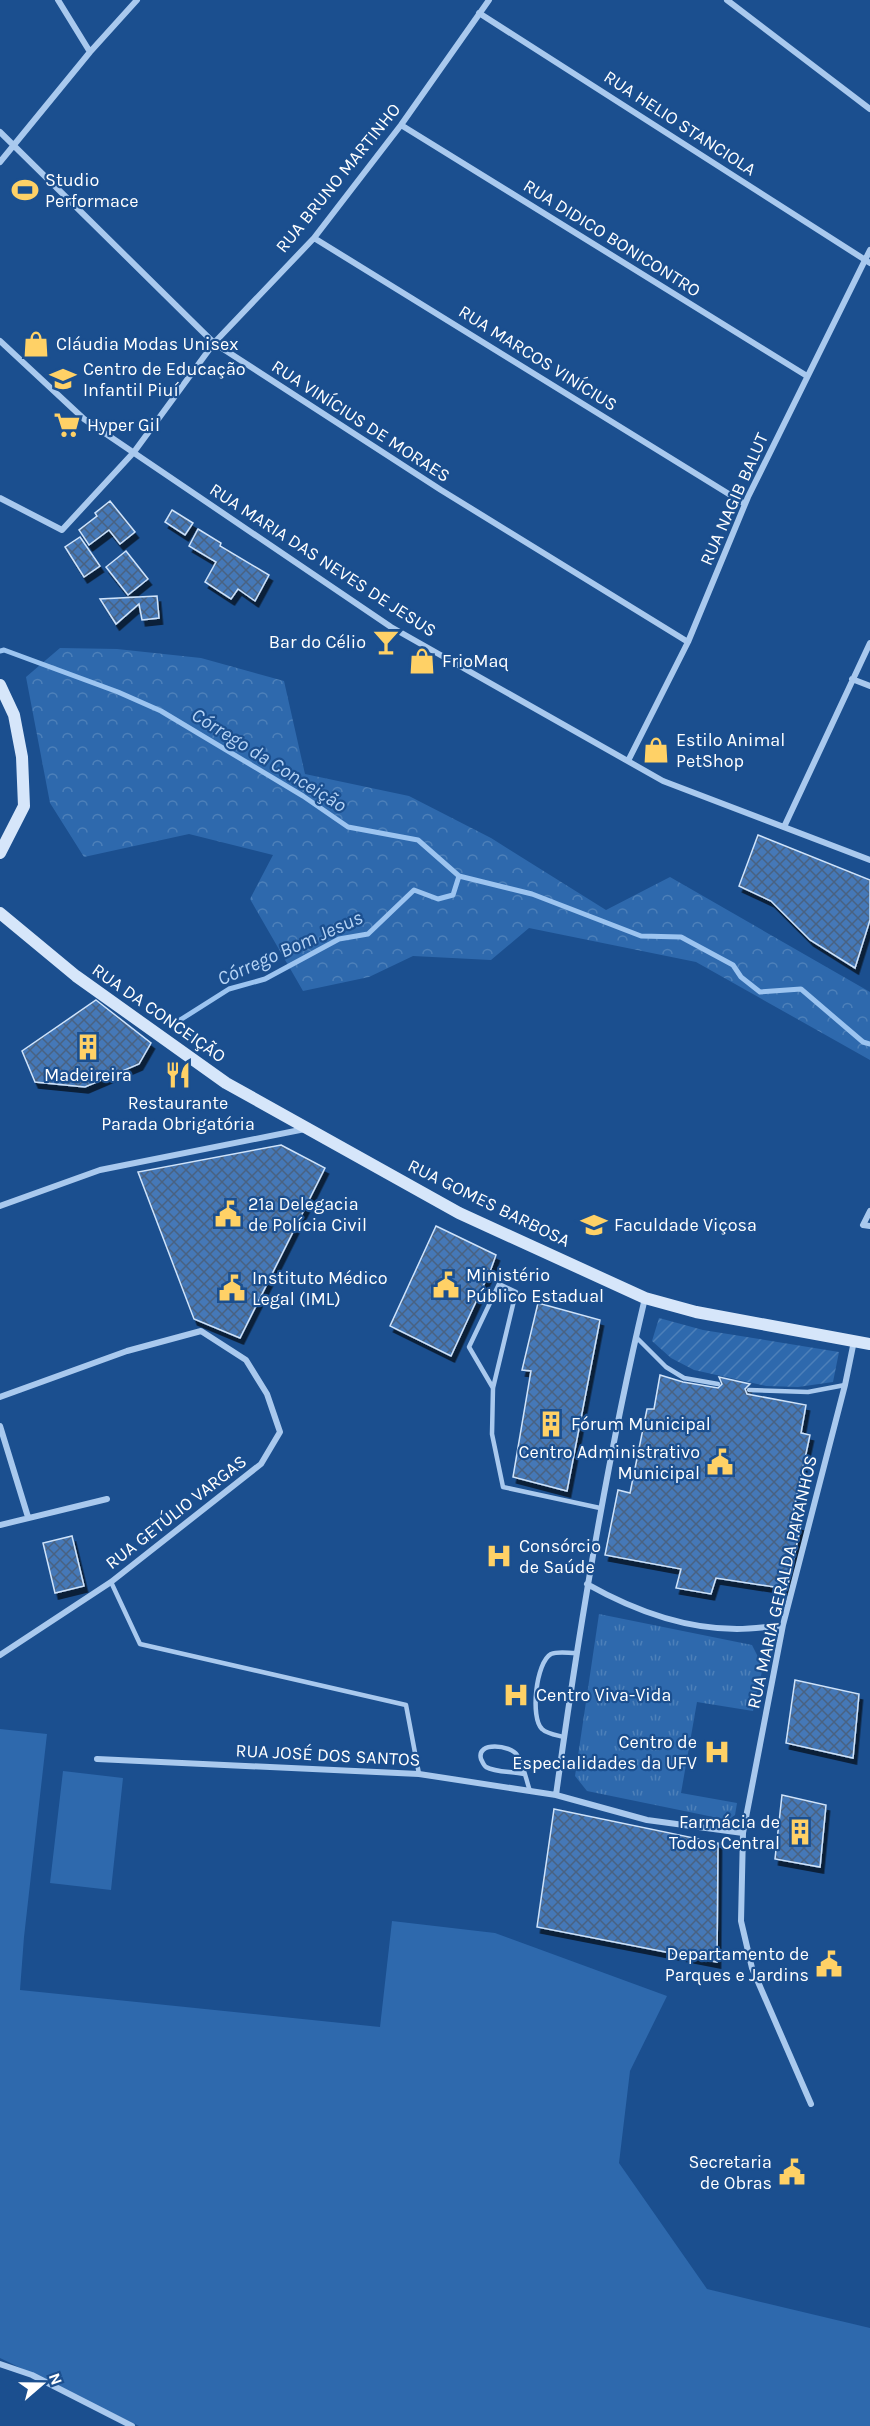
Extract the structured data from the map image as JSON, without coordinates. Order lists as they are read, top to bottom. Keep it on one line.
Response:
{"streets":{"street":["RUA HELIO STANCIOLA","RUA BRUNO MARTINHO","RUA DIDICO BONICONTRO","RUA MARCOS VINÍCIUS","RUA VINÍCIUS DE MORAES","RUA NAGIB BALUT","RUA MARIA DAS NEVES DE JESUS","RUA DA CONCEIÇÃO","RUA GOMES BARBOSA","RUA GETÚLIO VARGAS","RUA MARIA GERALDA PARANHOS","RUA JOSÉ DOS SANTOS"]},"crossings":[["RUA HELIO STANCIOLA","RUA BRUNO MARTINHO"],["RUA HELIO STANCIOLA","RUA NAGIB BALUT"],["RUA BRUNO MARTINHO","RUA DIDICO BONICONTRO"],["RUA BRUNO MARTINHO","RUA MARCOS VINÍCIUS"],["RUA BRUNO MARTINHO","RUA VINÍCIUS DE MORAES"],["RUA BRUNO MARTINHO","RUA MARIA DAS NEVES DE JESUS"],["RUA DIDICO BONICONTRO","RUA NAGIB BALUT"],["RUA MARCOS VINÍCIUS","RUA NAGIB BALUT"],["RUA VINÍCIUS DE MORAES","RUA NAGIB BALUT"],["RUA NAGIB BALUT","RUA MARIA DAS NEVES DE JESUS"],["RUA DA CONCEIÇÃO","RUA GOMES BARBOSA"],["RUA GOMES BARBOSA","RUA MARIA GERALDA PARANHOS"],["RUA MARIA GERALDA PARANHOS","RUA JOSÉ DOS SANTOS"]],"water":["Córrego da Conceição","Córrego Bom Jesus"],"places":{"sports":["Studio Performace"],"shop":["Cláudia Modas Unisex","FrioMaq","Estilo Animal PetShop"],"school or university":["Centro de Educação Infantil Piuí","Faculdade Viçosa"],"supermarket":["Hyper Gil"],"bar":["Bar do Célio"],"building":["Madeireira","Fórum Municipal","Farmácia de Todos Central"],"restaurant":["Restaurante Parada Obrigatória"],"public building":["21ª Delegacia de Polícia Civil","Ministério Público Estadual","Instituto Médico Legal (IML)","Centro Administrativo Municipal","Departamento de Parques e Jardins","Secretaria de Obras"],"hospital":["Consórcio de Saúde","Centro Viva-Vida","Centro de Especialidades da UFV"]},"north":"right"}
